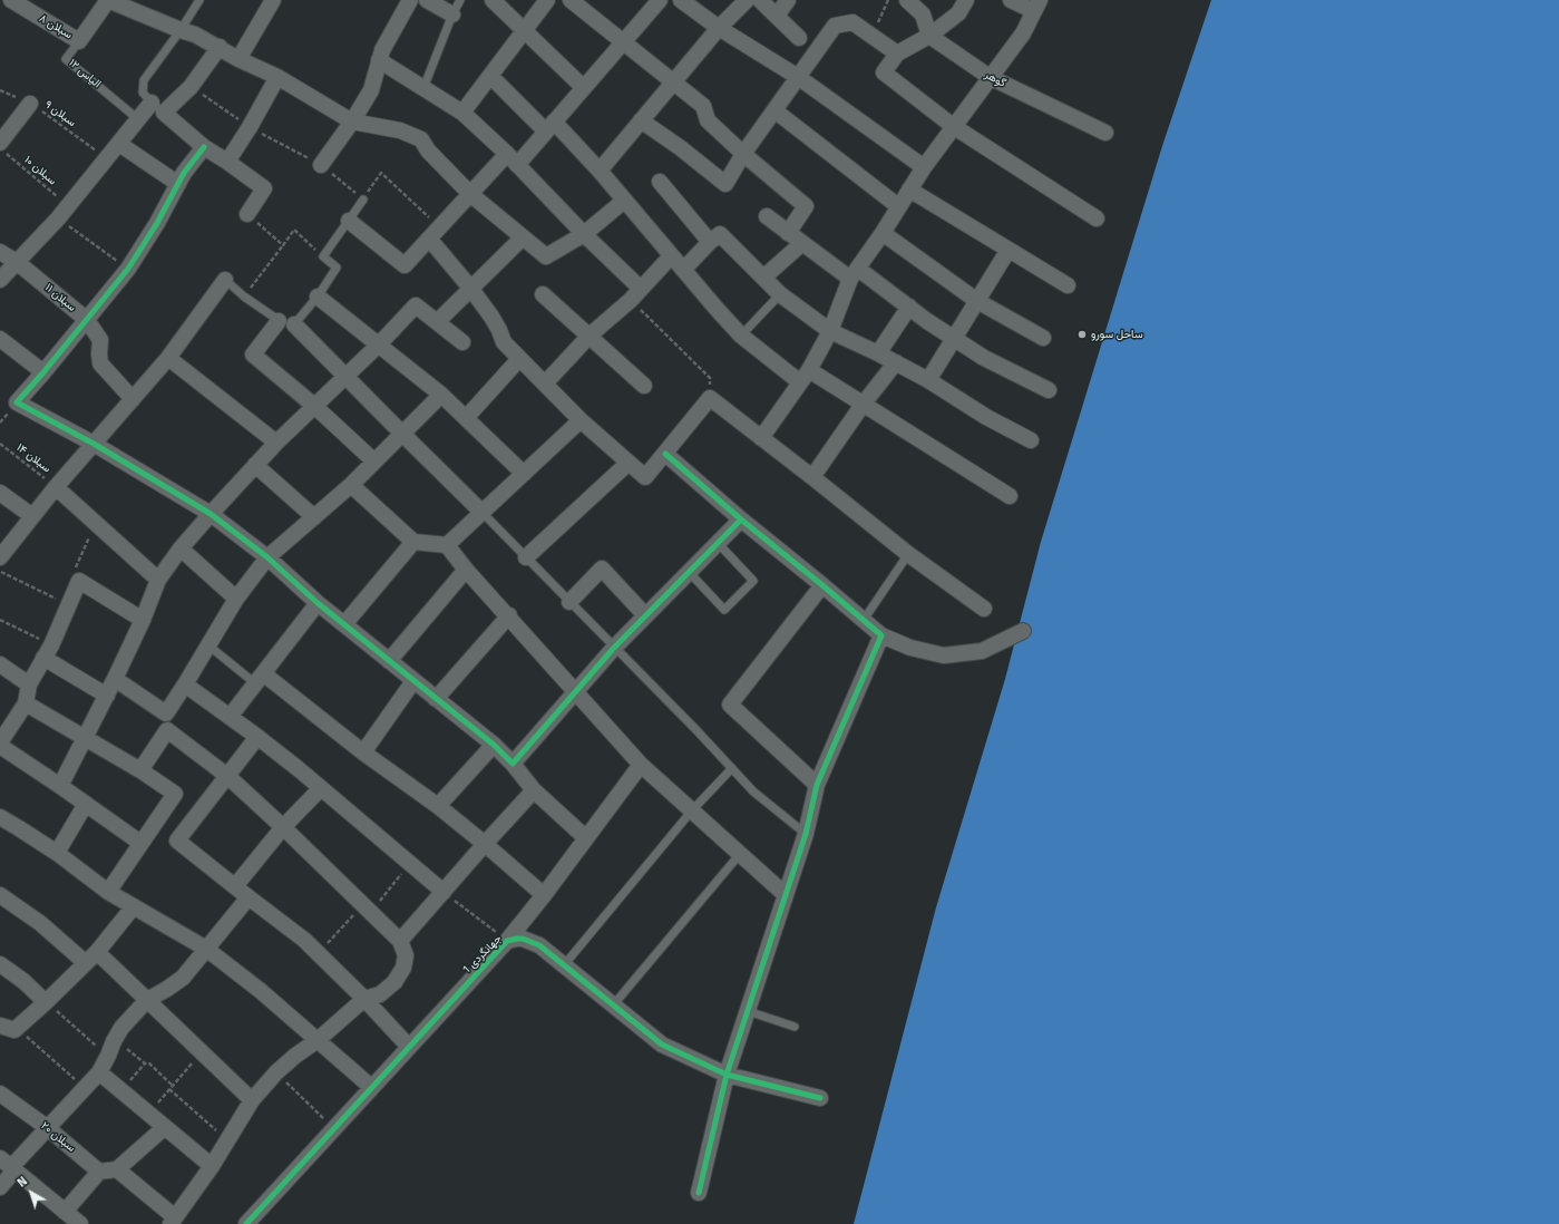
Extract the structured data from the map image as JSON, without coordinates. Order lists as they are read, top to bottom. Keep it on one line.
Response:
{"streets":{"street":["سبلان ۸","الیاس ۱۲","گوهر","سبلان ۱۱","جهانگردی 1","سبلان ۲۰"],"path":["سبلان ۹","سبلان ۱۰","سبلان ۱۴"]},"crossings":[["سبلان ۸","الیاس ۱۲"]],"places":["ساحل سورو"],"north":"top left"}
